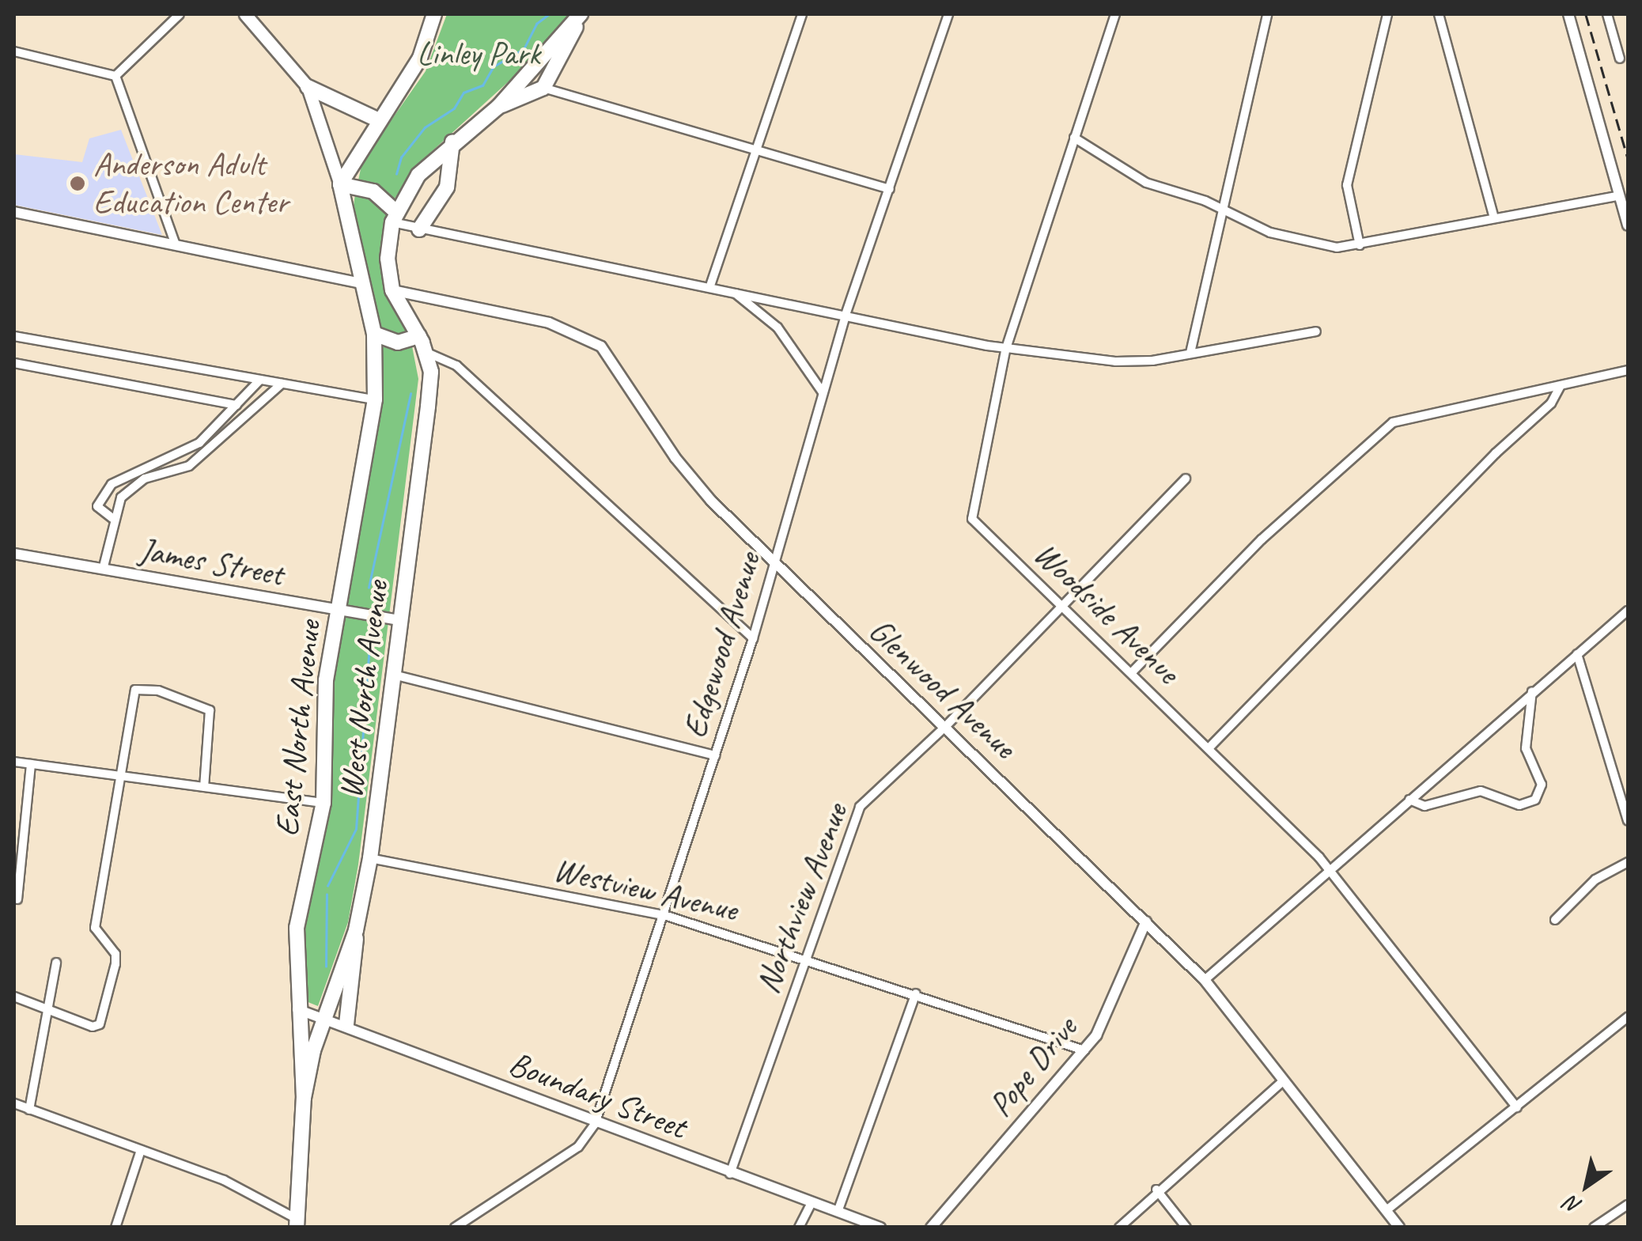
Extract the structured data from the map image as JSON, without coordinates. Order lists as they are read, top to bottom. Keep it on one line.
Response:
{"streets":{"main road":["West North Avenue","East North Avenue"],"street":["James Street","Woodside Avenue","Edgewood Avenue","Glenwood Avenue","Westview Avenue","Northview Avenue","Pope Drive","Boundary Street"]},"crossings":[["James Street","West North Avenue"],["James Street","East North Avenue"],["Woodside Avenue","Northview Avenue"],["Edgewood Avenue","Glenwood Avenue"],["Edgewood Avenue","Westview Avenue"],["Edgewood Avenue","Boundary Street"],["Glenwood Avenue","West North Avenue"],["Glenwood Avenue","Northview Avenue"],["Glenwood Avenue","Pope Drive"],["West North Avenue","East North Avenue"],["West North Avenue","Westview Avenue"],["West North Avenue","Boundary Street"],["East North Avenue","Boundary Street"],["Westview Avenue","Northview Avenue"],["Westview Avenue","Pope Drive"],["Northview Avenue","Boundary Street"]],"parks":["Linley Park"],"places":["Anderson Adult Education Center"],"north":"bottom left"}
